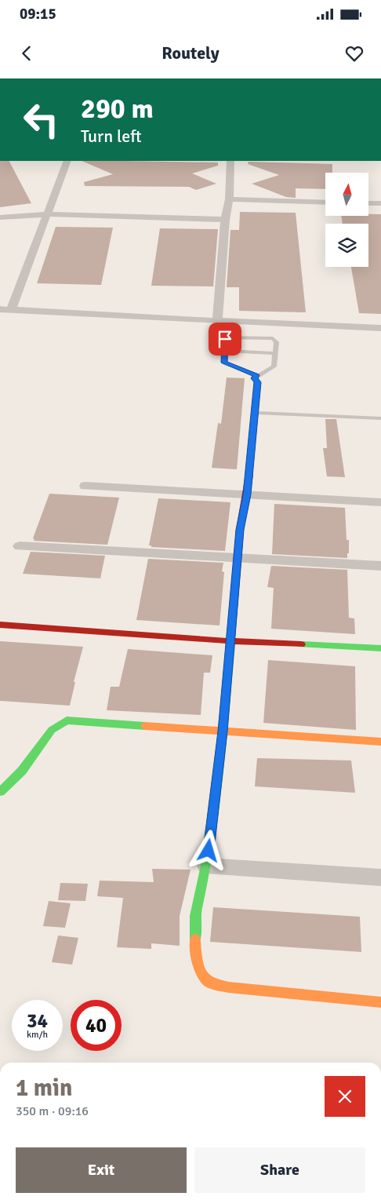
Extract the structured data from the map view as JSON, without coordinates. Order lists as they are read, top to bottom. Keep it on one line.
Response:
{"north":"top","page":{"status":"09:15","header":"Routely","turn":["290 m","Turn left"],"speed":"34 km/h","limit":"40","heading":["1 min","350 m · 09:16"],"buttons":["Exit","Share"]}}
